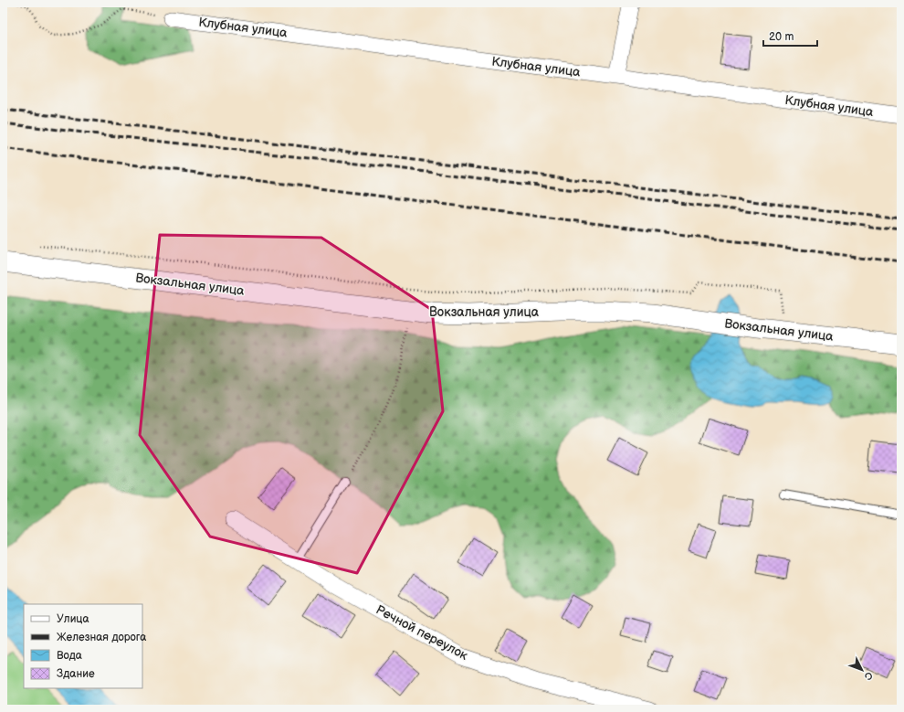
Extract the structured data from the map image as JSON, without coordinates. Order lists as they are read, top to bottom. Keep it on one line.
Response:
{"streets":{"street":["Клубная улица","Вокзальная улица","Речной переулок"]},"legend":["Улица","Железная дорога","Вода","Здание"],"scale_bar":"20 m","north":"bottom right"}
